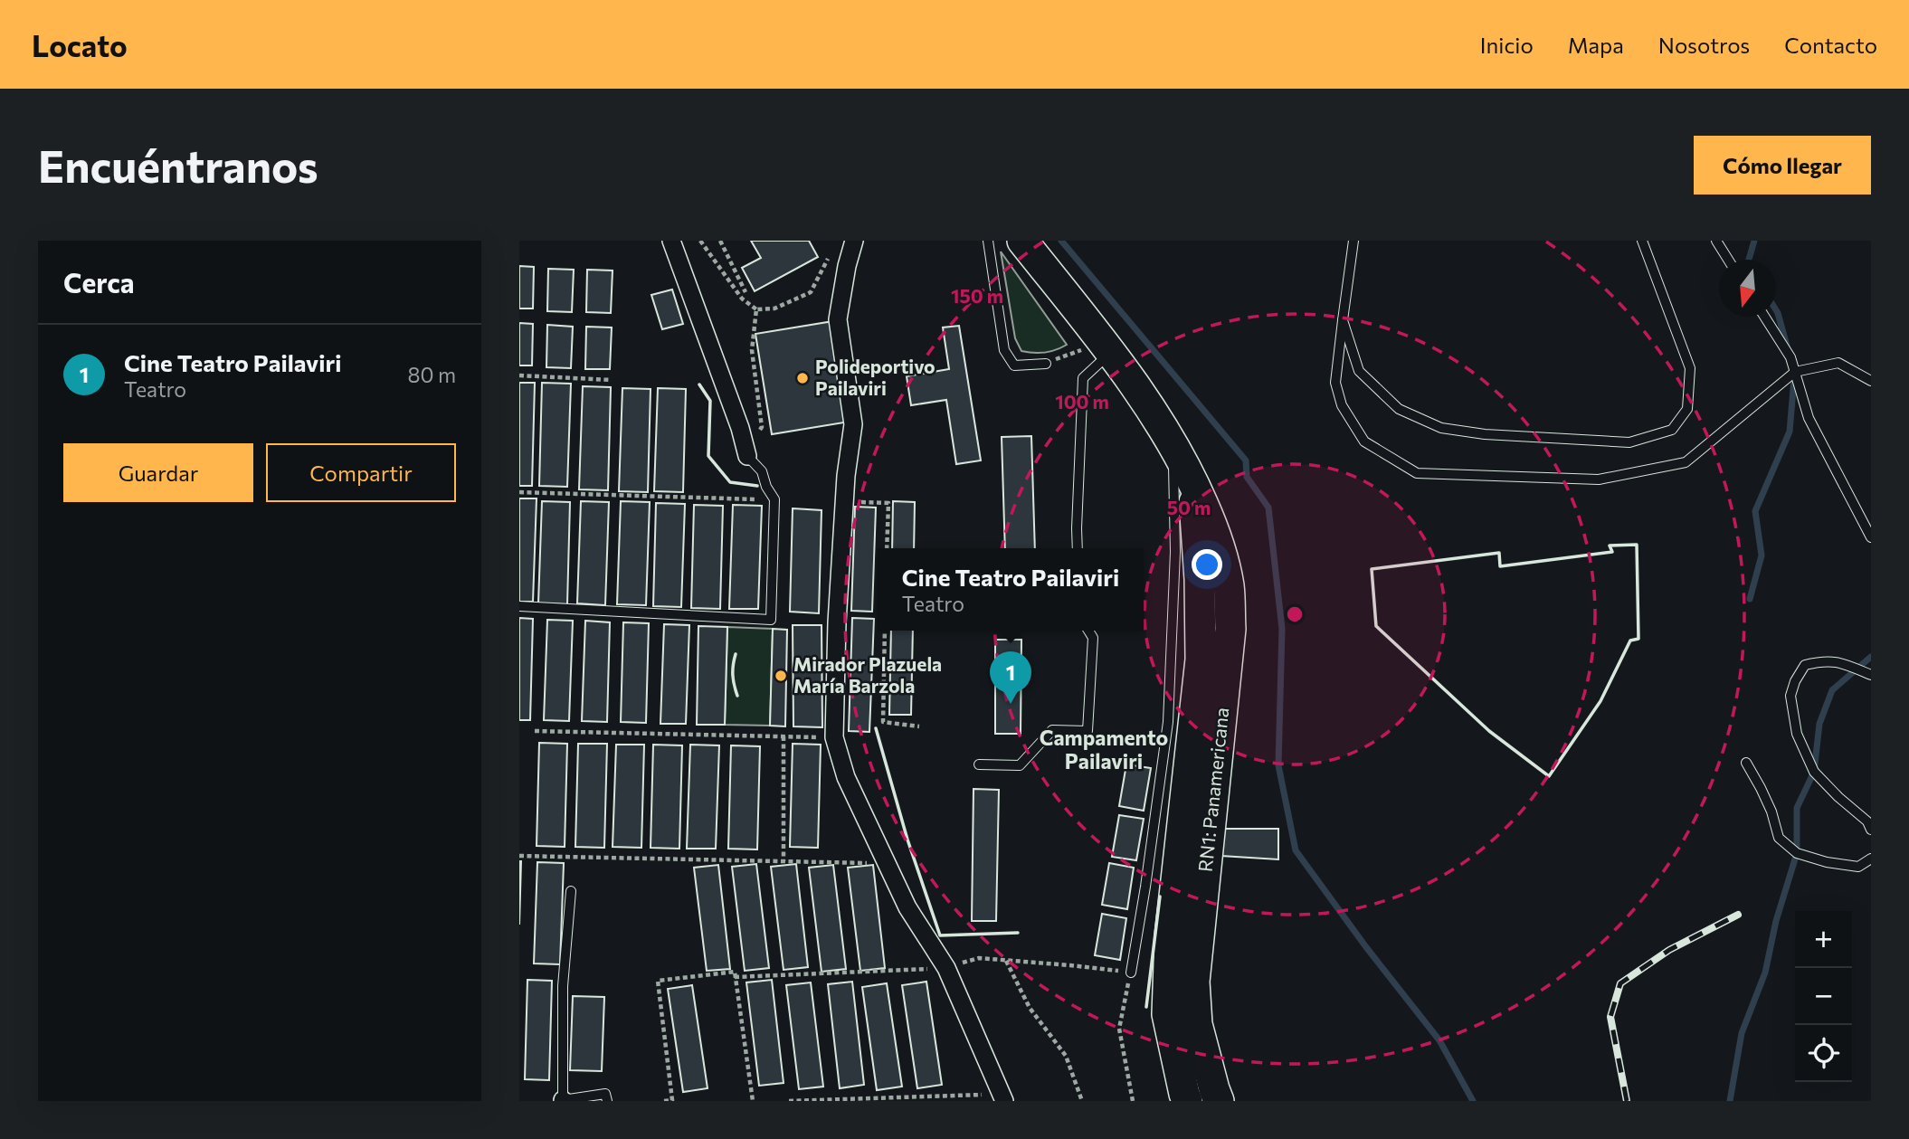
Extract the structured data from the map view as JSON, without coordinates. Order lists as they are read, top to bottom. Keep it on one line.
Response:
{"streets":{"highway":["RN1: Panamericana"]},"districts":["Campamento Pailaviri"],"places":["Polideportivo Pailaviri","Mirador Plazuela María Barzola"],"north":"bottom","page":{"header":"Locato","nav":["Inicio","Mapa","Nosotros","Contacto"],"buttons":["Cómo llegar",["Guardar","Compartir"]],"title":"Encuéntranos","heading":"Cerca","list":[{"mark":"1","name":"Cine Teatro Pailaviri","note":"Teatro","value":"80 m"}],"popup":["Cine Teatro Pailaviri","Teatro"],"pins":"1","map_buttons":["+","−"]},"rings":["150 m","100 m","50 m"]}
